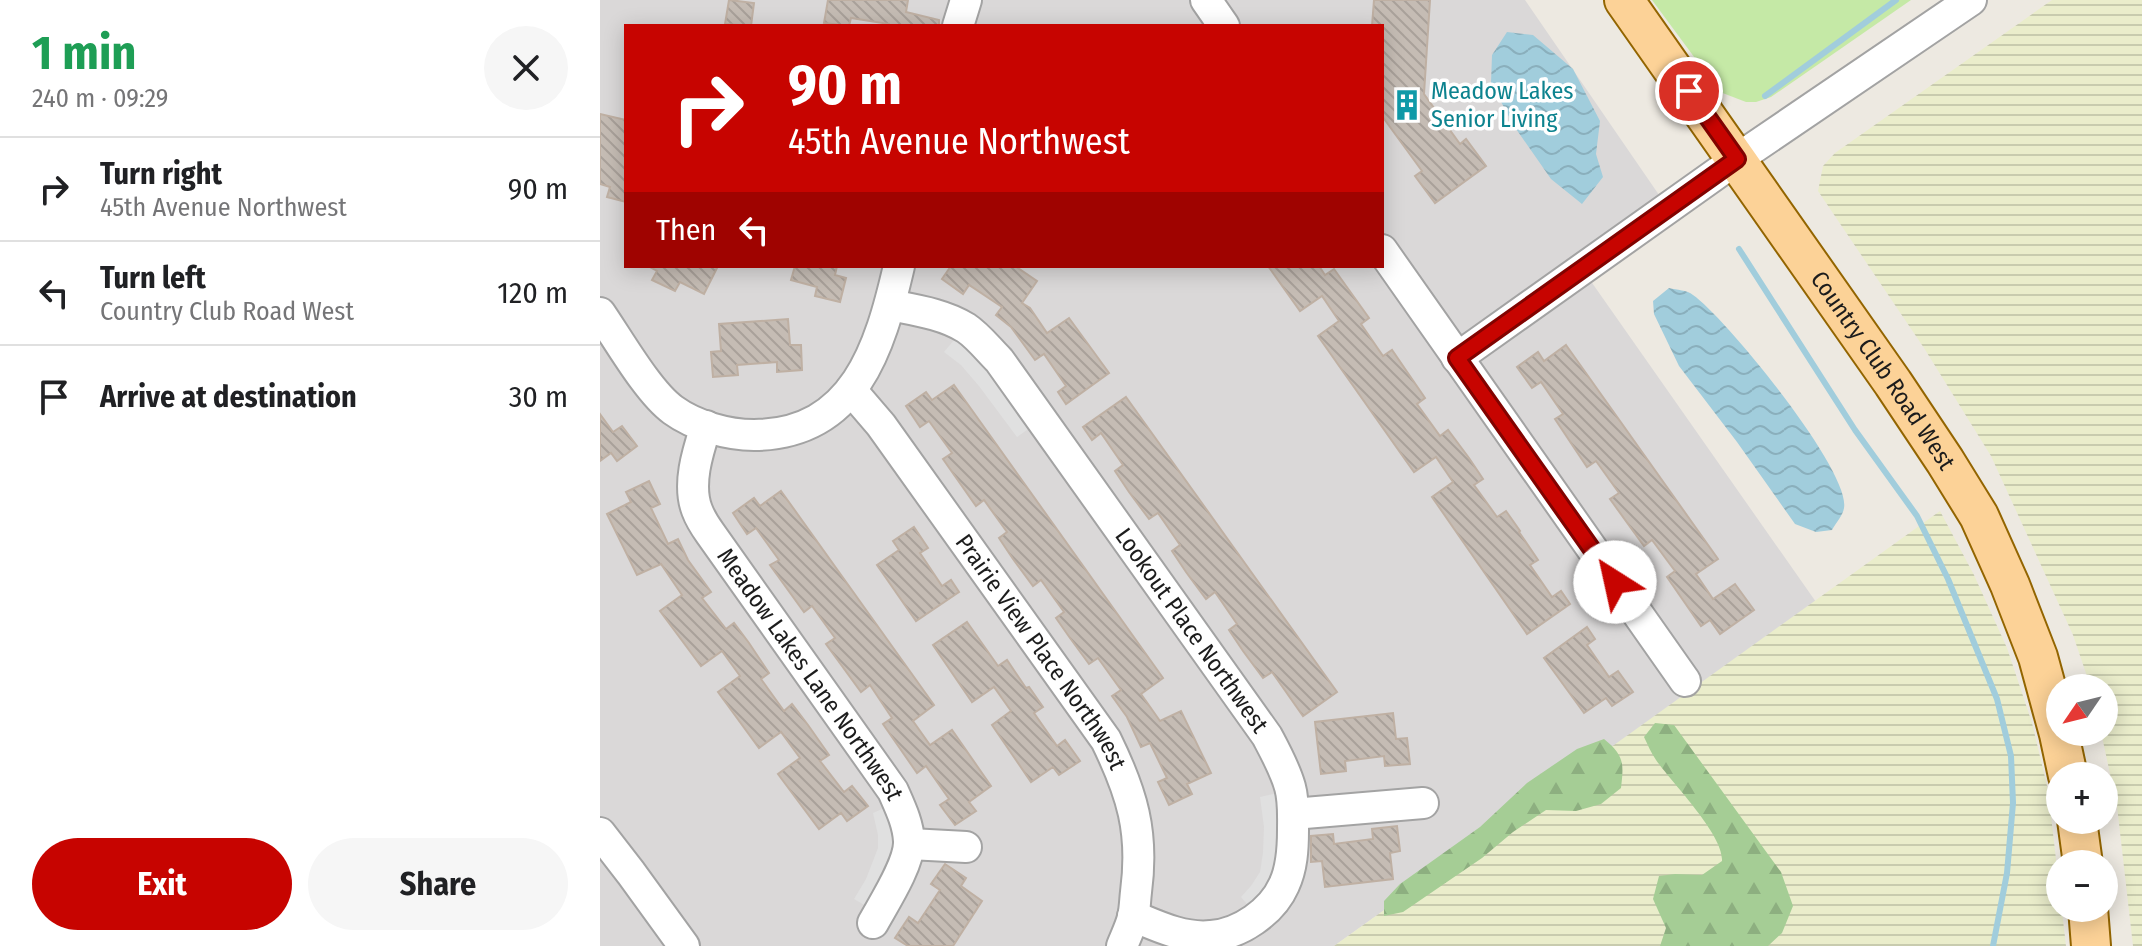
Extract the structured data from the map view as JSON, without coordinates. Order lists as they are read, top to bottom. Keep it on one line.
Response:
{"streets":{"main road":["Country Club Road West"],"street":["Lookout Place Northwest","Prairie View Place Northwest","Meadow Lakes Lane Northwest"]},"crossings":[["Lookout Place Northwest","Prairie View Place Northwest"]],"places":{"building":["Meadow Lakes Senior Living"]},"north":"bottom left","page":{"heading":["1 min","240 m · 09:29"],"turn":["90 m","45th Avenue Northwest"],"list":[{"name":"Turn right","note":"45th Avenue Northwest","value":"90 m"},{"name":"Turn left","note":"Country Club Road West","value":"120 m"},{"name":"Arrive at destination","value":"30 m"}],"then":"Then","map_buttons":["+","−"],"buttons":["Exit","Share"]}}
